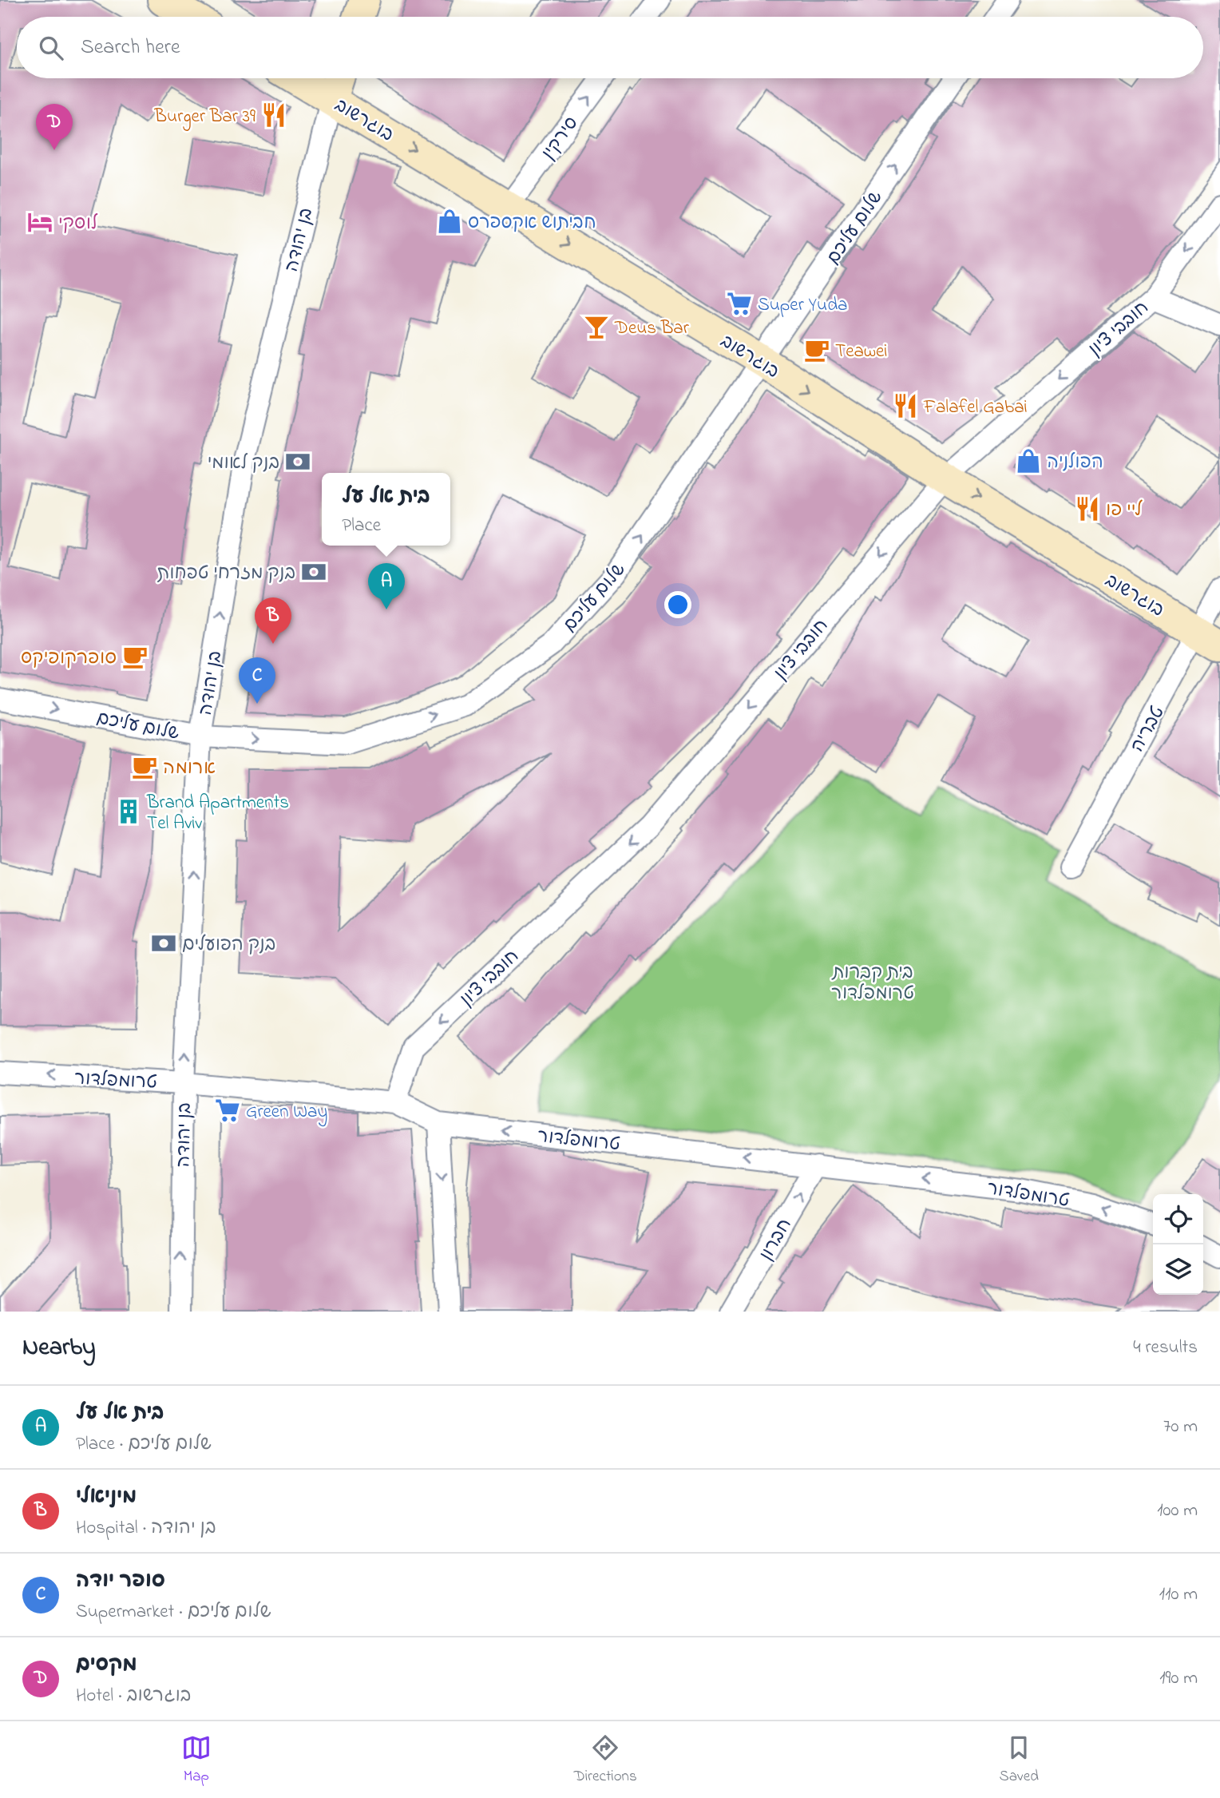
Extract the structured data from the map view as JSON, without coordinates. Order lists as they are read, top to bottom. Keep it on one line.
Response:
{"streets":{"street":["בוגרשוב","סירקין","שלום עליכם","בן יהודה","חובבי ציון","טבריה","טרומפלדור","חברון"]},"crossings":[["בוגרשוב","סירקין"],["בוגרשוב","שלום עליכם"],["בוגרשוב","בן יהודה"],["בוגרשוב","חובבי ציון"],["בוגרשוב","טבריה"],["שלום עליכם","בן יהודה"],["בן יהודה","טרומפלדור"],["חובבי ציון","טרומפלדור"],["טרומפלדור","חברון"]],"one_way":["בוגרשוב","סירקין","שלום עליכם","בן יהודה","חובבי ציון","טרומפלדור","חברון"],"parks":["בית קברות טרומפלדור"],"places":{"restaurant":["Burger Bar 39","Falafel Gabai","ליי פו"],"shop":["חביתוש אקספרס","הפולניה"],"hotel":["לוסקי"],"supermarket":["Super Yuda","Green Way"],"bar":["Deus Bar"],"cafe":["Teawei","סופרקופיקס","ארומה"],"bank":["בנק לאומי","בנק מזרחי טפחות","בנק הפועלים"],"building":["Brand Apartments Tel Aviv"]},"page":{"search":"Search here","pins":["D","A","B","C"],"popup":["בית אל על","Place"],"heading":["Nearby","4 results"],"list":[{"mark":"A","name":"בית אל על","note":"Place · שלום עליכם","value":"70 m"},{"mark":"B","name":"מיניאלי","note":"Hospital · בן יהודה","value":"100 m"},{"mark":"C","name":"סופר יודה","note":"Supermarket · שלום עליכם","value":"110 m"},{"mark":"D","name":"מקסים","note":"Hotel · בוגרשוב","value":"190 m"}],"nav":["Map","Directions","Saved"]}}
